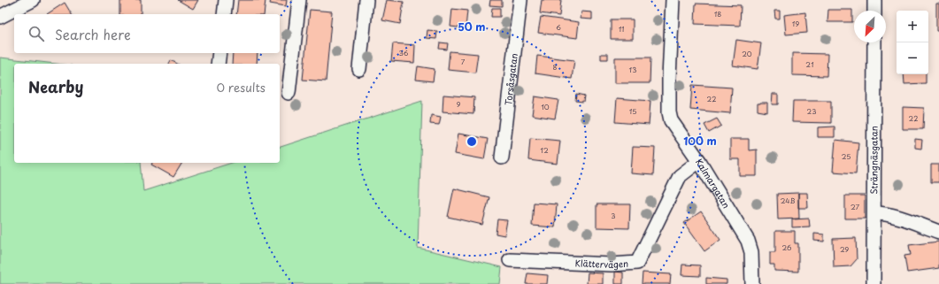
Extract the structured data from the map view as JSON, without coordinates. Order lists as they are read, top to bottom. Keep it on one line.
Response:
{"streets":{"street":["Torsåsgatan","Strängnäsgatan","Kalmargatan","Klättervägen"]},"crossings":[["Kalmargatan","Klättervägen"]],"house_numbers":["18","19","6","11","36","20","7","21","8","13","22","9","10","15","23","22","12","25","24B","27","3","26","29"],"north":"bottom left","page":{"map_buttons":["+","−"],"search":"Search here","heading":["Nearby","0 results"]},"rings":["50 m","100 m"]}
